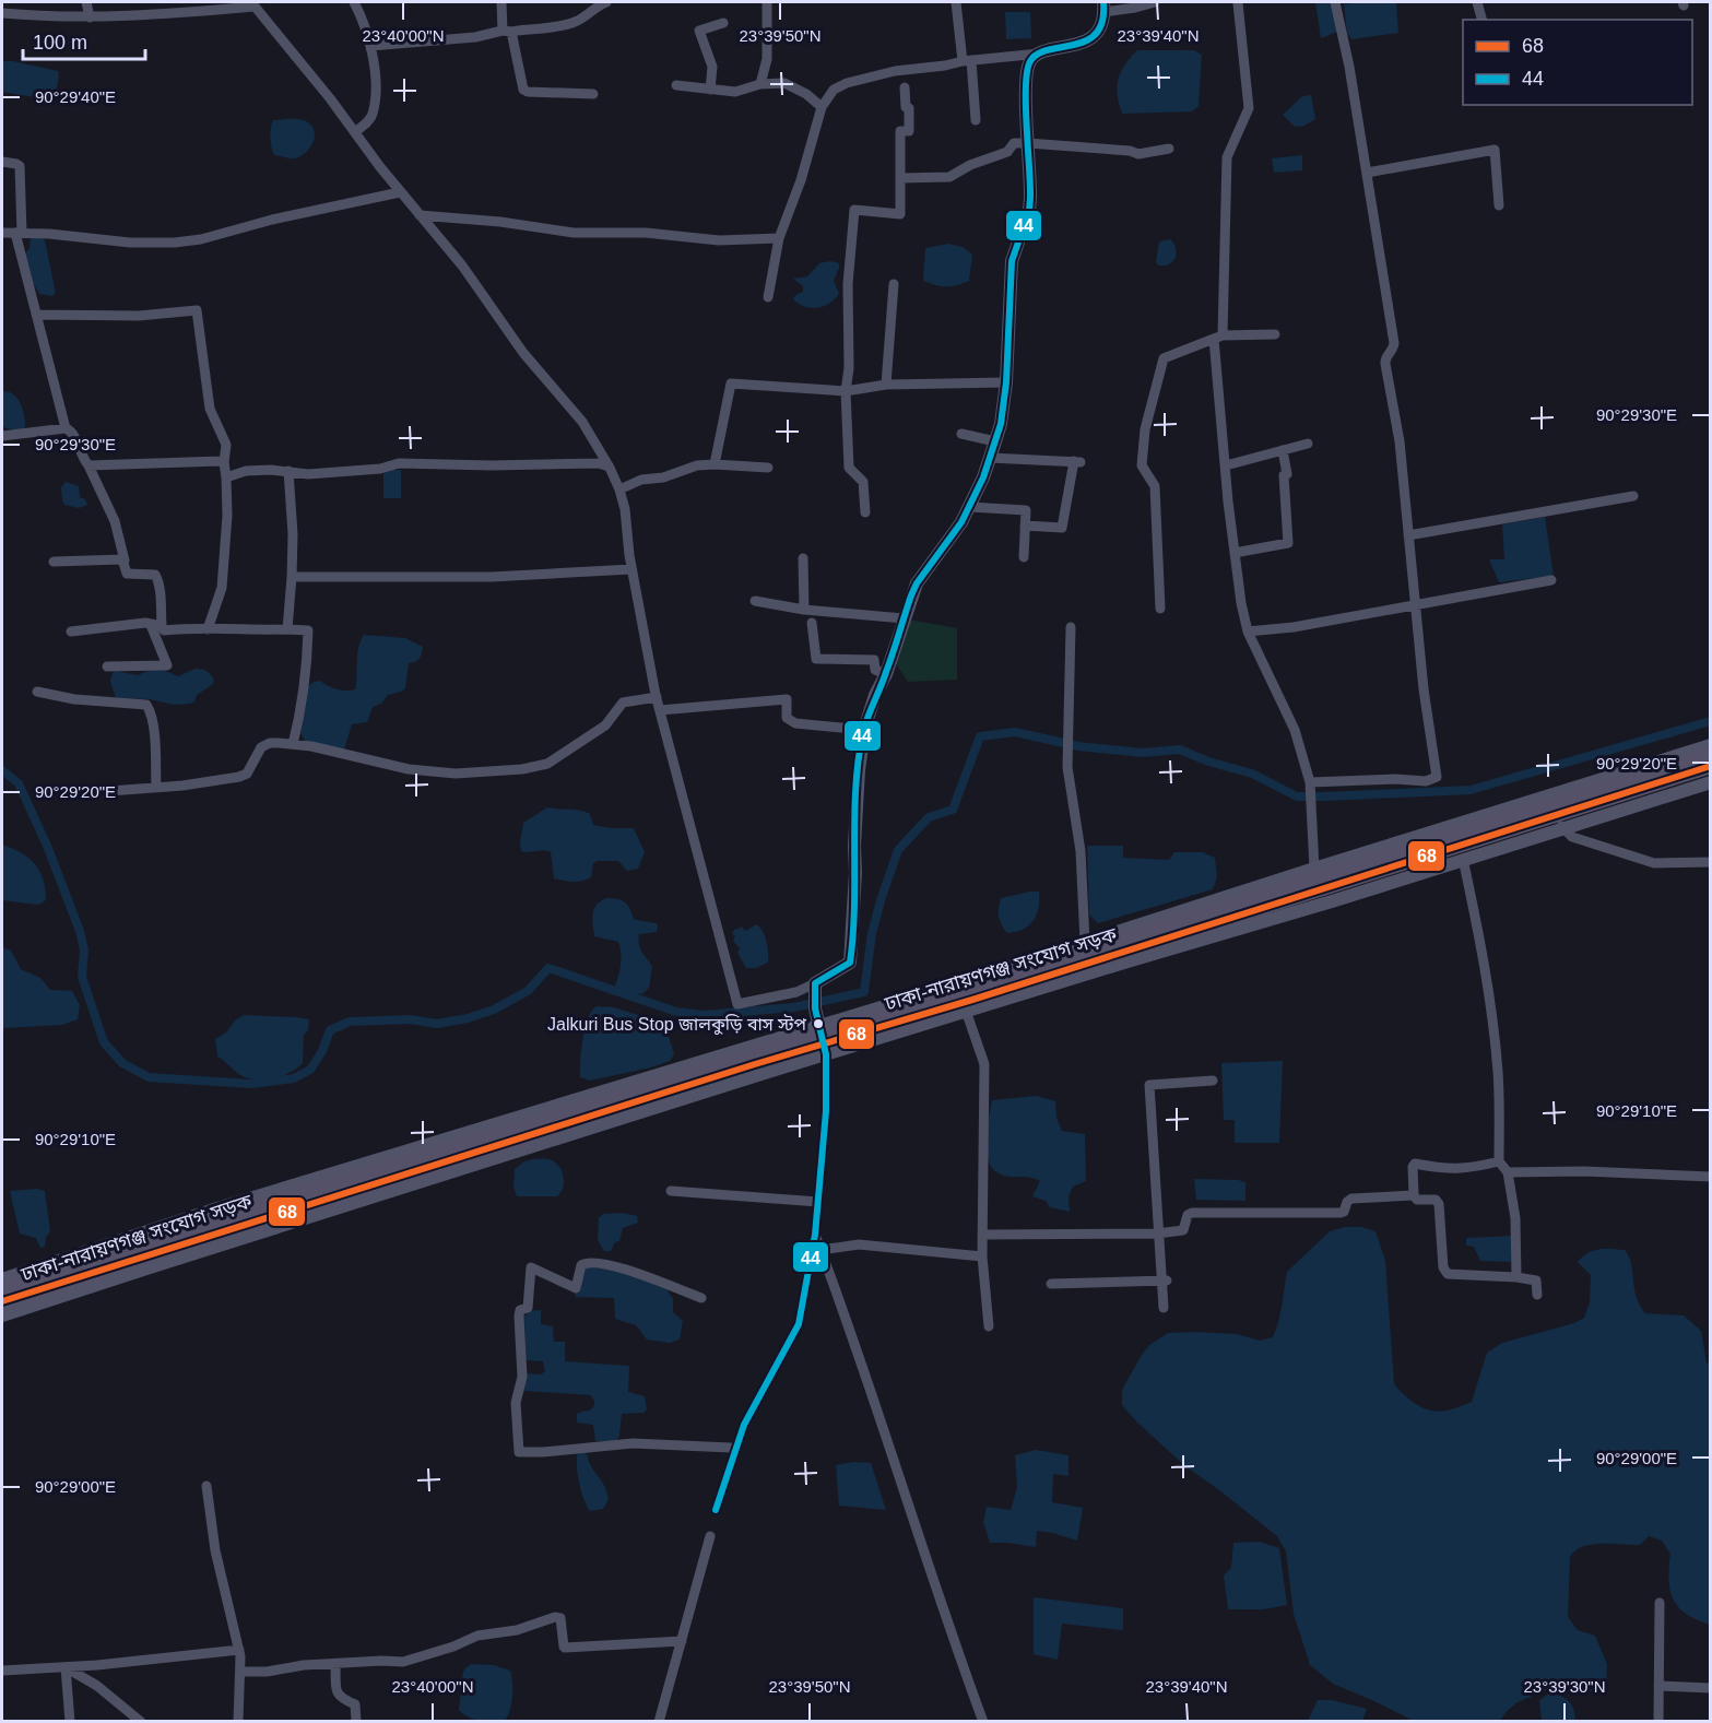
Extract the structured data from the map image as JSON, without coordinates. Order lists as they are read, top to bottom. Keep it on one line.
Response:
{"streets":{"main road":["ঢাকা-নারায়ণগঞ্জ সংযোগ সড়ক"]},"places":["Jalkuri Bus Stop জালকুড়ি বাস স্টপ"],"lines":["transit line 44","transit line 68"],"legend":["68","44"],"scale_bar":"100 m","coordinates":["23°40'00\"N","23°39'50\"N","23°39'40\"N","90°29'40\"E","90°29'30\"E","90°29'20\"E","90°29'10\"E","90°29'00\"E","23°39'30\"N"]}
